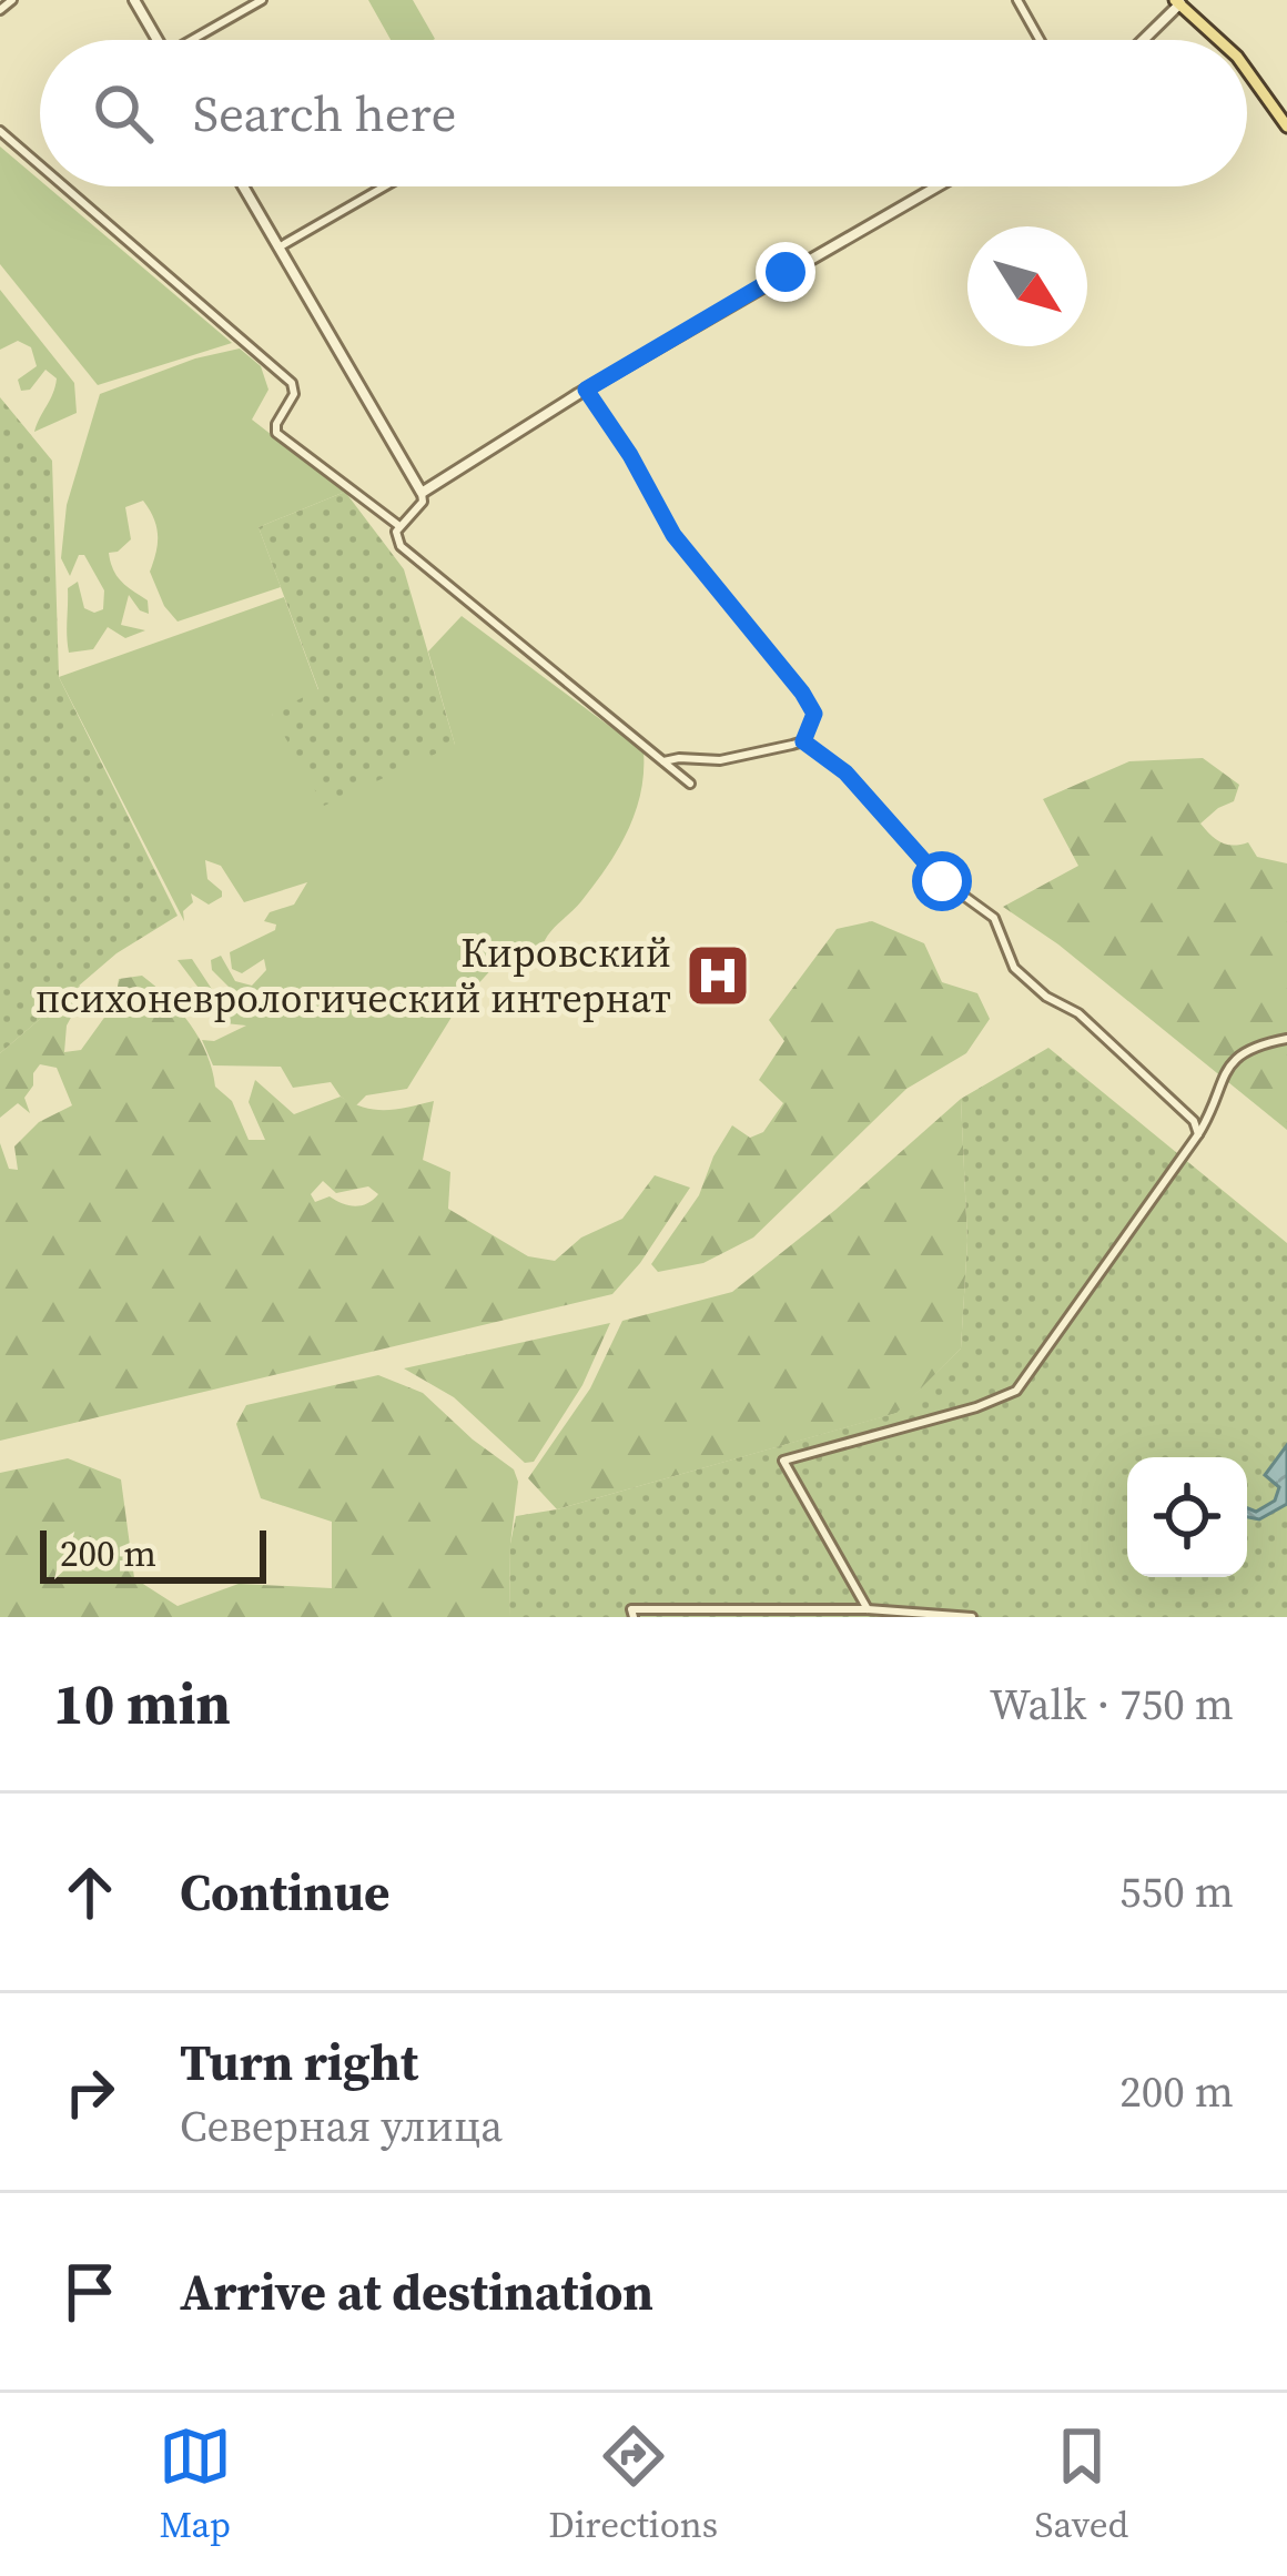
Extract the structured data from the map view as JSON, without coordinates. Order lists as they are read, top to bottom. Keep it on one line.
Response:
{"places":{"hospital":["Кировский психоневрологический интернат"]},"scale_bar":"200 m","north":"bottom right","page":{"search":"Search here","scale":"200 m","heading":["10 min","Walk · 750 m"],"list":[["Continue","550 m"],["Turn right","Северная улица","200 m"],"Arrive at destination"],"nav":["Map","Directions","Saved"]}}
